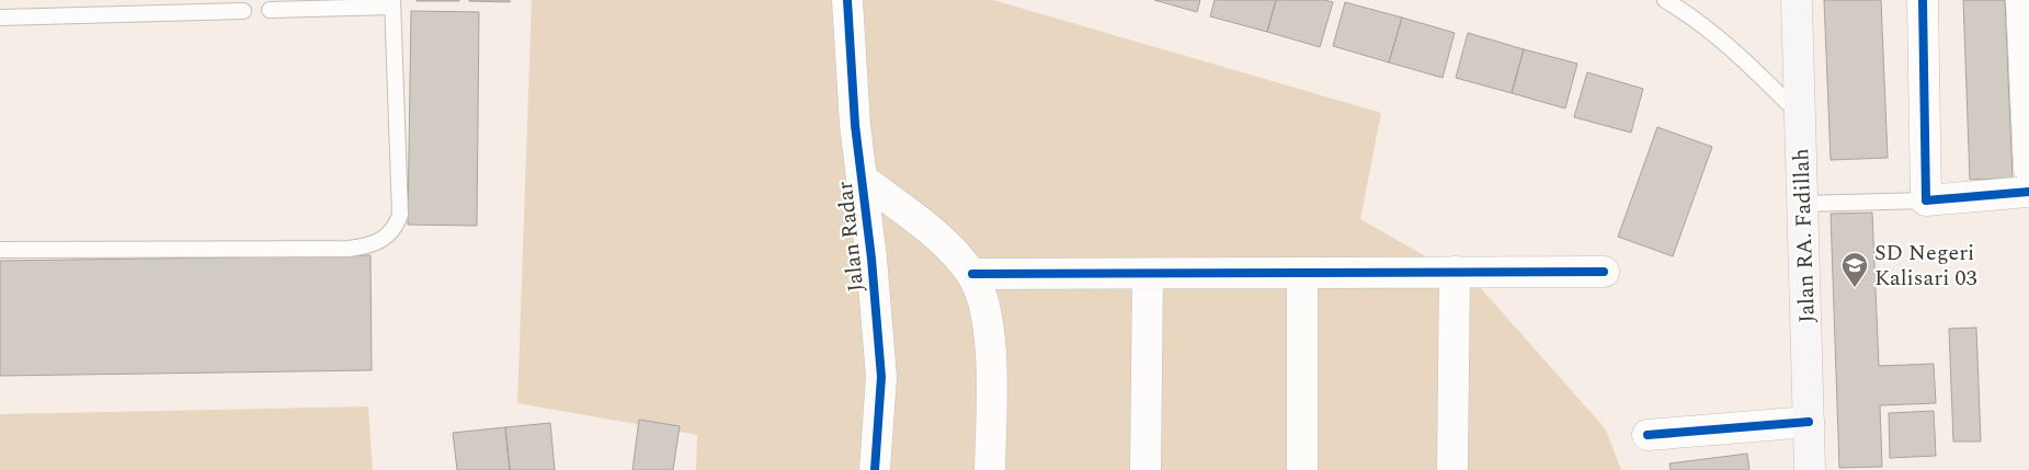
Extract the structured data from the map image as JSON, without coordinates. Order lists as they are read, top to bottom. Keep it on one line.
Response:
{"streets":{"main road":["Jalan RA. Fadillah"],"street":["Jalan Radar"]},"places":{"school or university":["SD Negeri Kalisari 03"]}}
